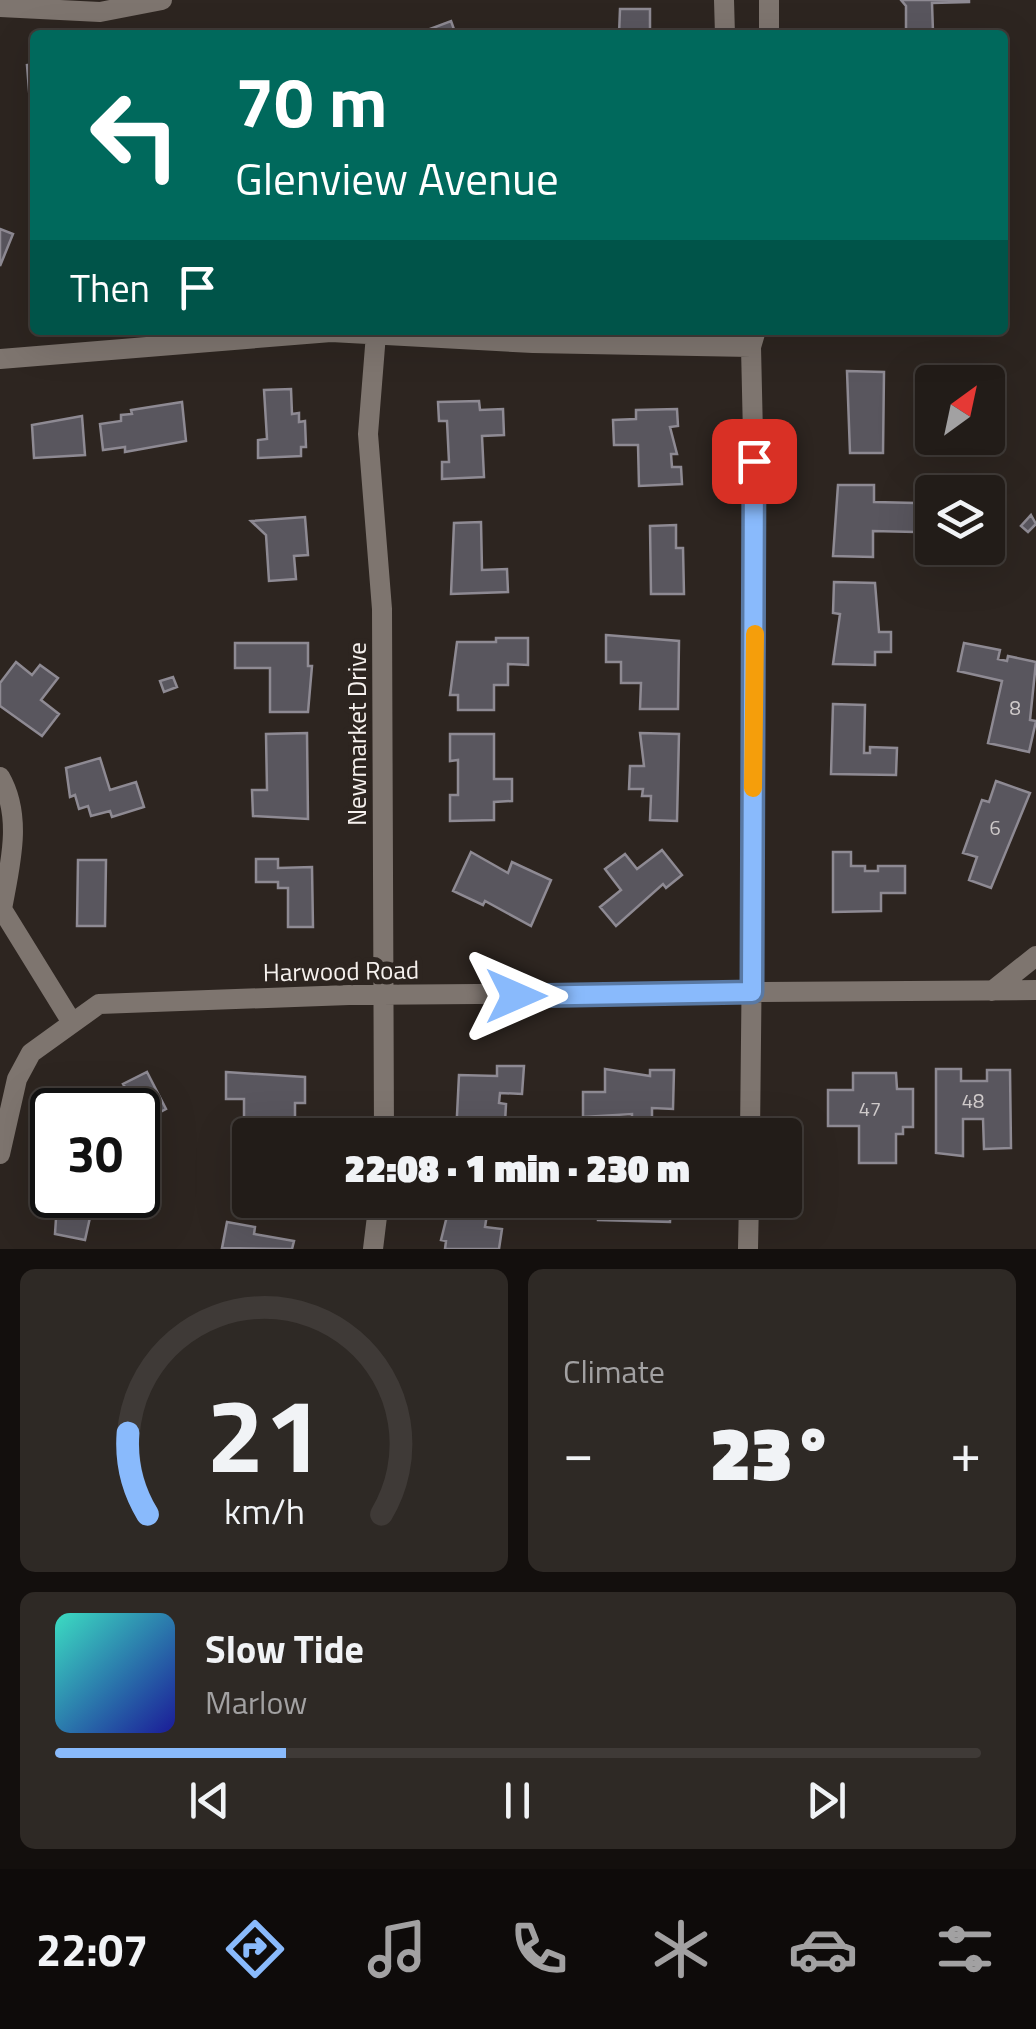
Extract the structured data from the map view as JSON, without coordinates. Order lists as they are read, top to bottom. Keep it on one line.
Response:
{"streets":{"street":["Newmarket Drive","Harwood Road"]},"crossings":[["Newmarket Drive","Harwood Road"]],"house_numbers":["8","6","48","47"],"north":"top right","page":{"turn":["70 m","Glenview Avenue"],"then":"Then","limit":"30","trip":"22:08 · 1 min · 230 m","tile":"Climate","heat":["−","23°","+"],"song":["Slow Tide","Marlow"],"tabs":"22:07","gauge":["21","km/h"]}}
